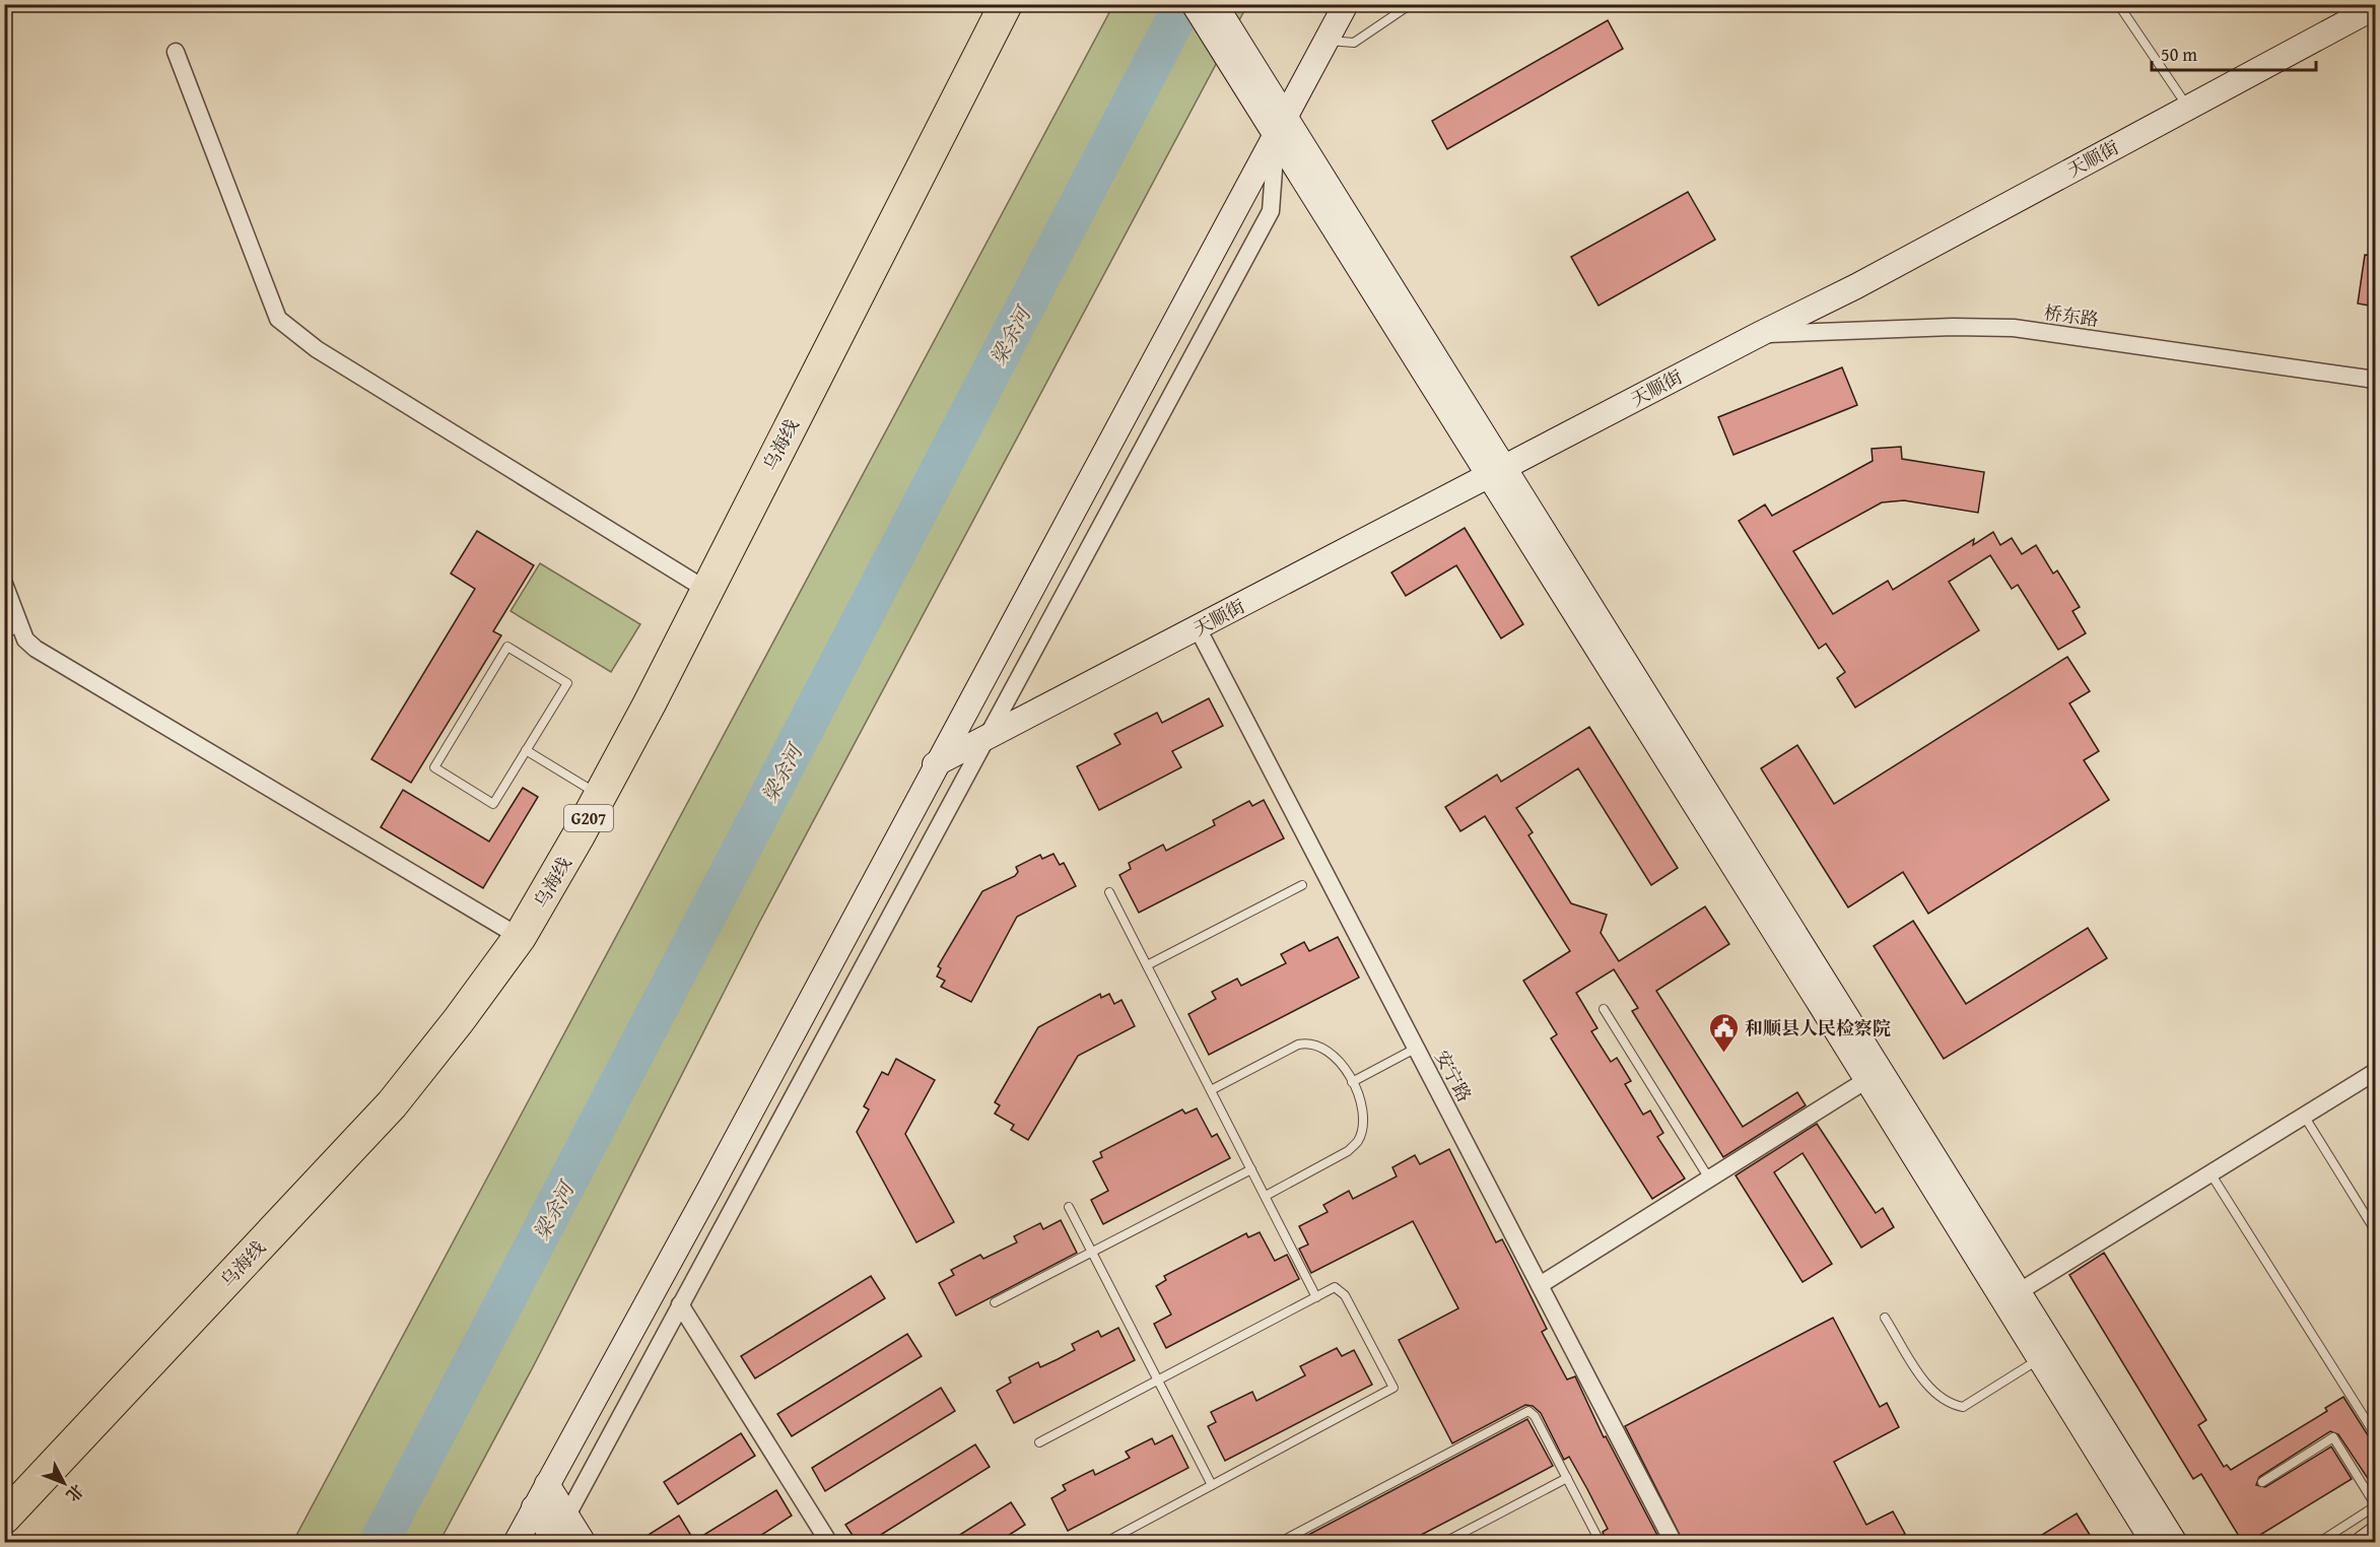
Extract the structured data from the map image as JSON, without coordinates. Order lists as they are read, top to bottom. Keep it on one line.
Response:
{"streets":{"highway":["乌海线","G207"],"main road":["天顺街"],"street":["桥东路","安宁路"]},"crossings":[["天顺街","桥东路"],["天顺街","安宁路"]],"water":["梁余河"],"places":{"public building":["和顺县人民检察院"]},"scale_bar":"50 m","north":"bottom right"}
